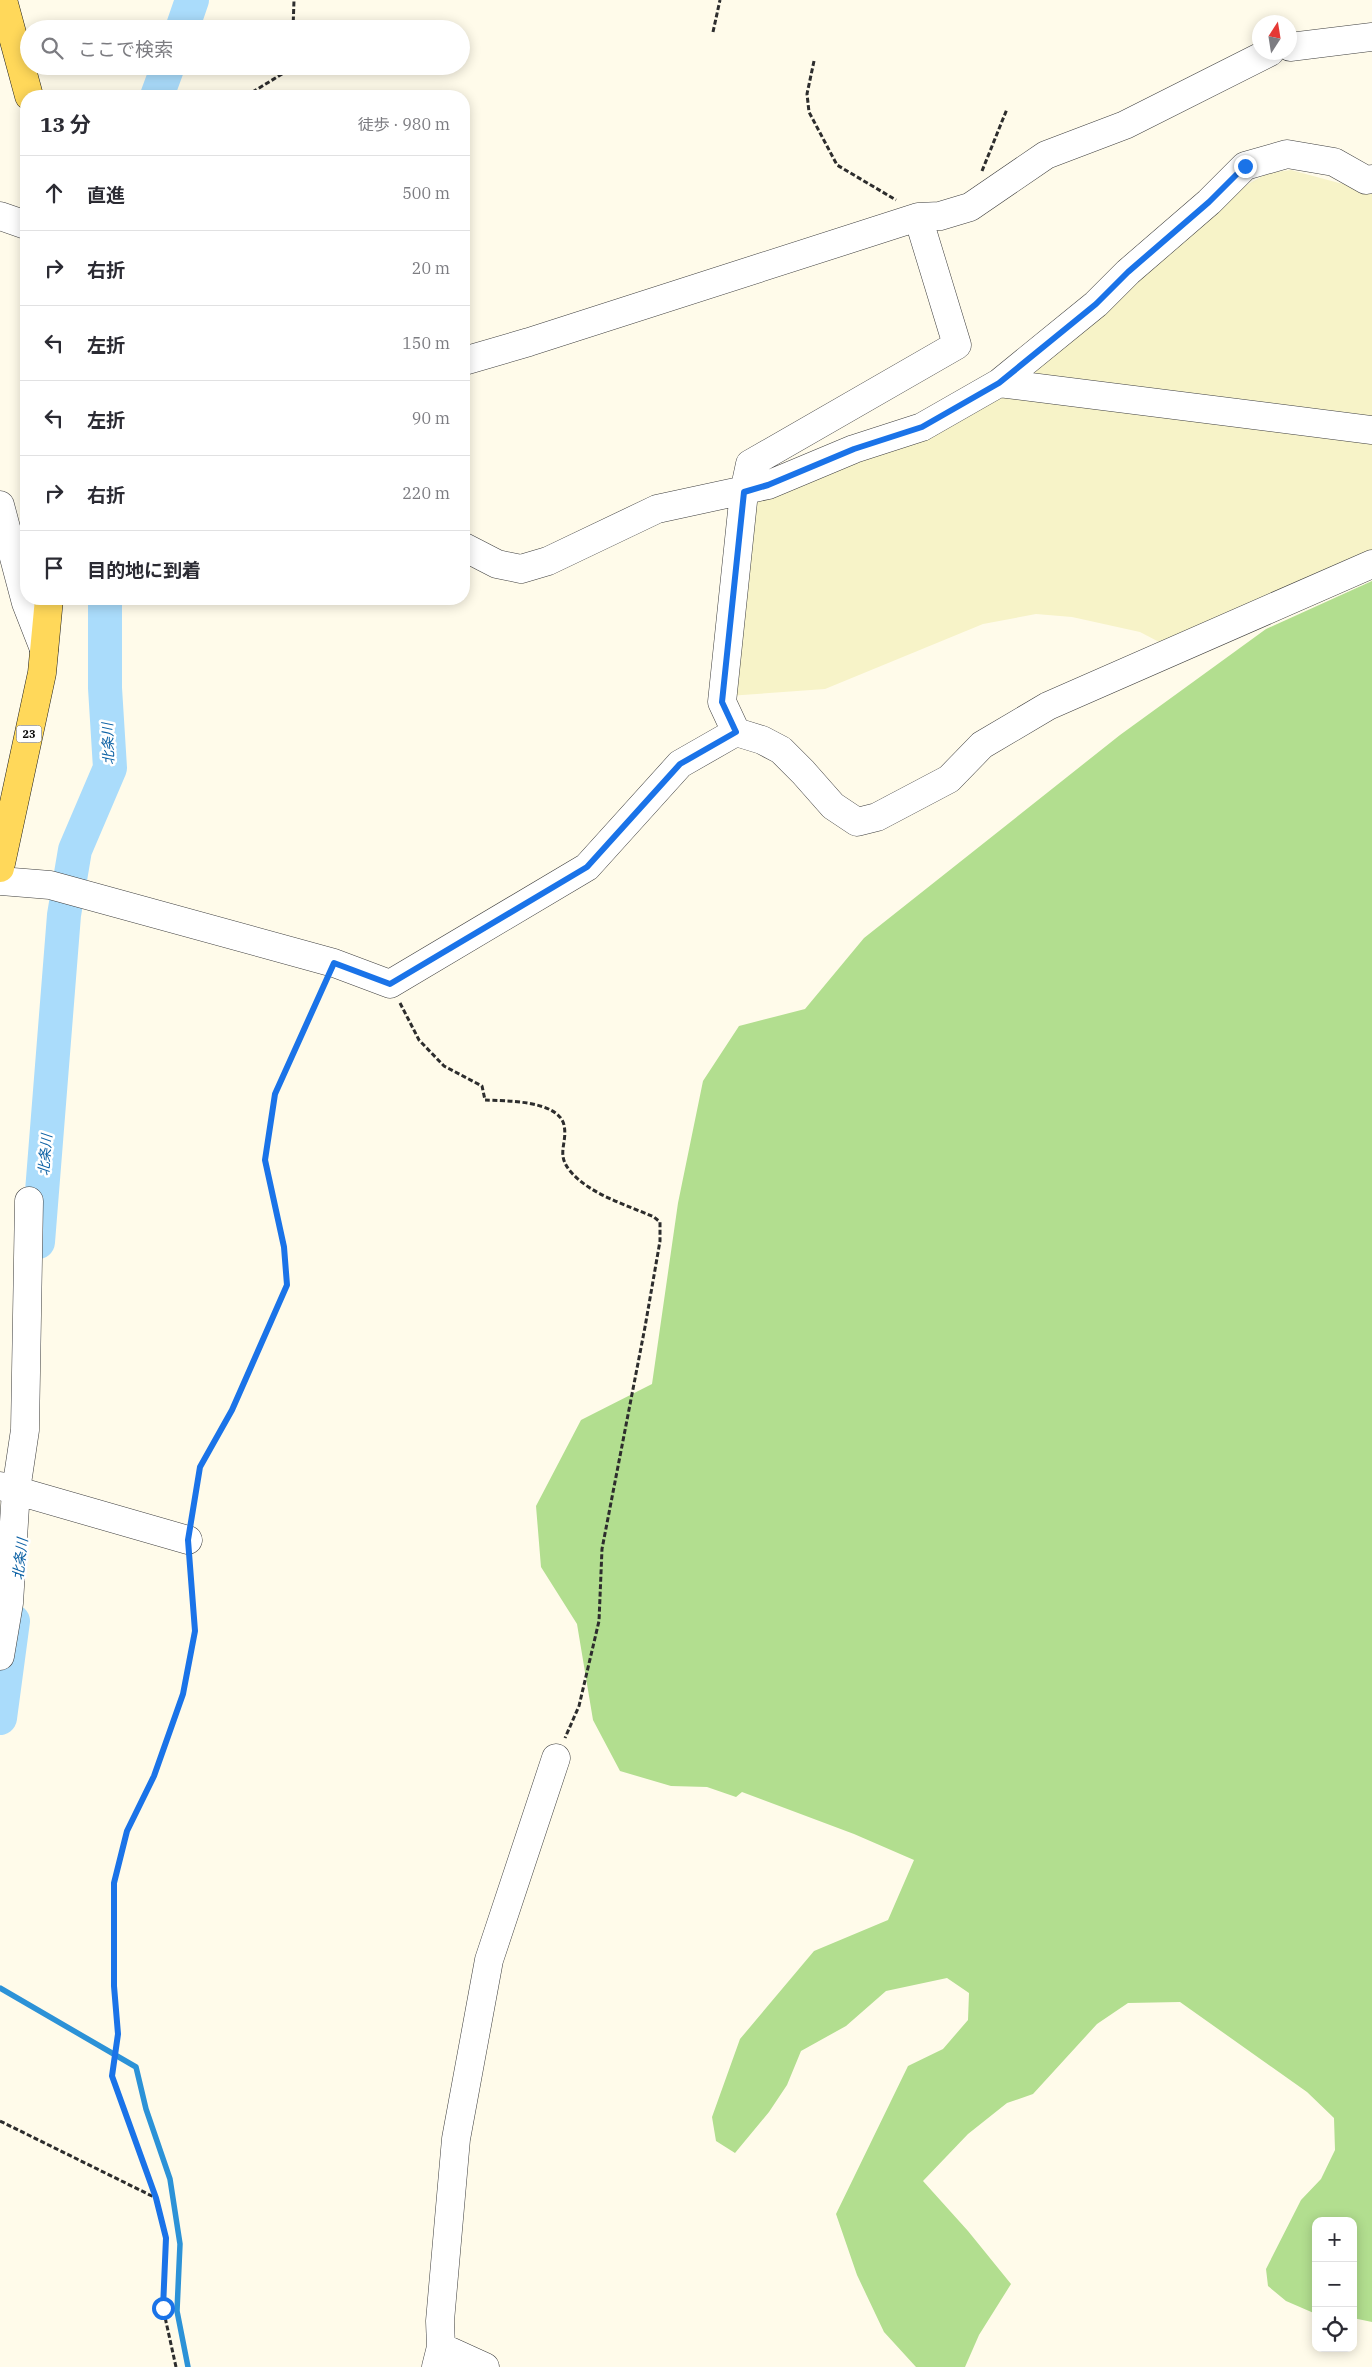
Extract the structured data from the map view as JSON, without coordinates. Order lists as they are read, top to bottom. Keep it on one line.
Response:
{"streets":{"main road":["23"]},"water":["北条川"],"north":"top","page":{"search":"ここで検索","heading":["13 分","徒歩 · 980 m"],"list":[["直進","500 m"],["右折","20 m"],["左折","150 m"],["左折","90 m"],["右折","220 m"],"目的地に到着"],"map_buttons":["+","−"]}}
